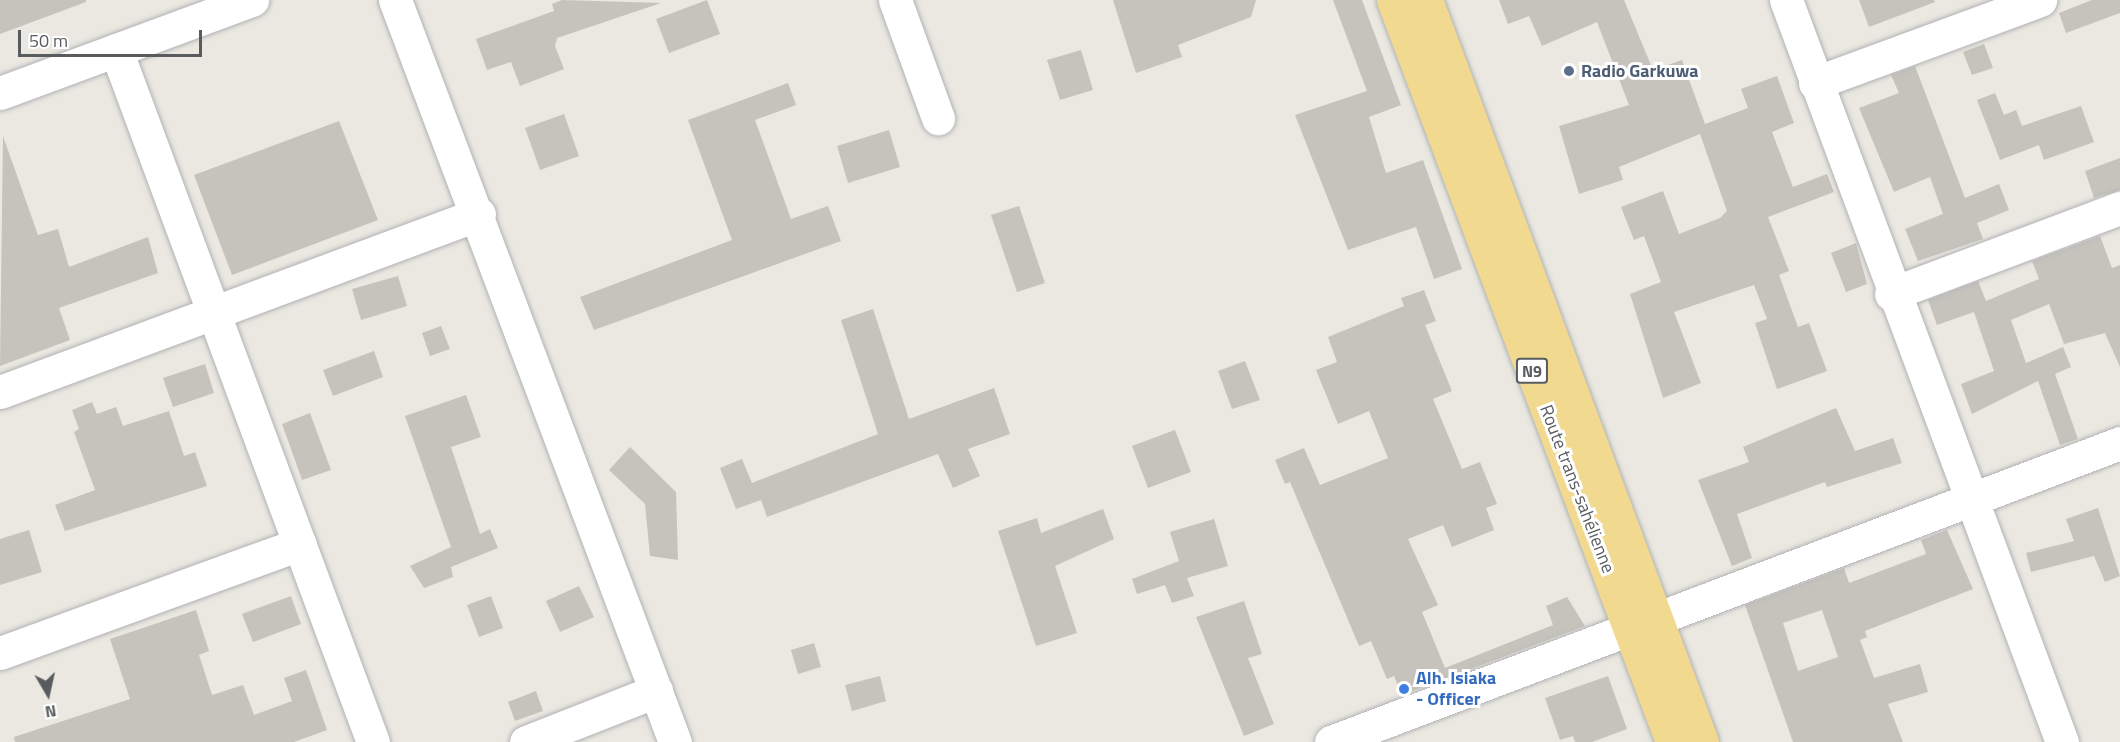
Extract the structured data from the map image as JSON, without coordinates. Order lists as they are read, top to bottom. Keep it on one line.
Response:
{"streets":{"highway":["N9","Route trans-sahélienne"]},"places":["Radio Garkuwa","Alh. Isiaka - Officer"],"scale_bar":"50 m","north":"bottom"}
